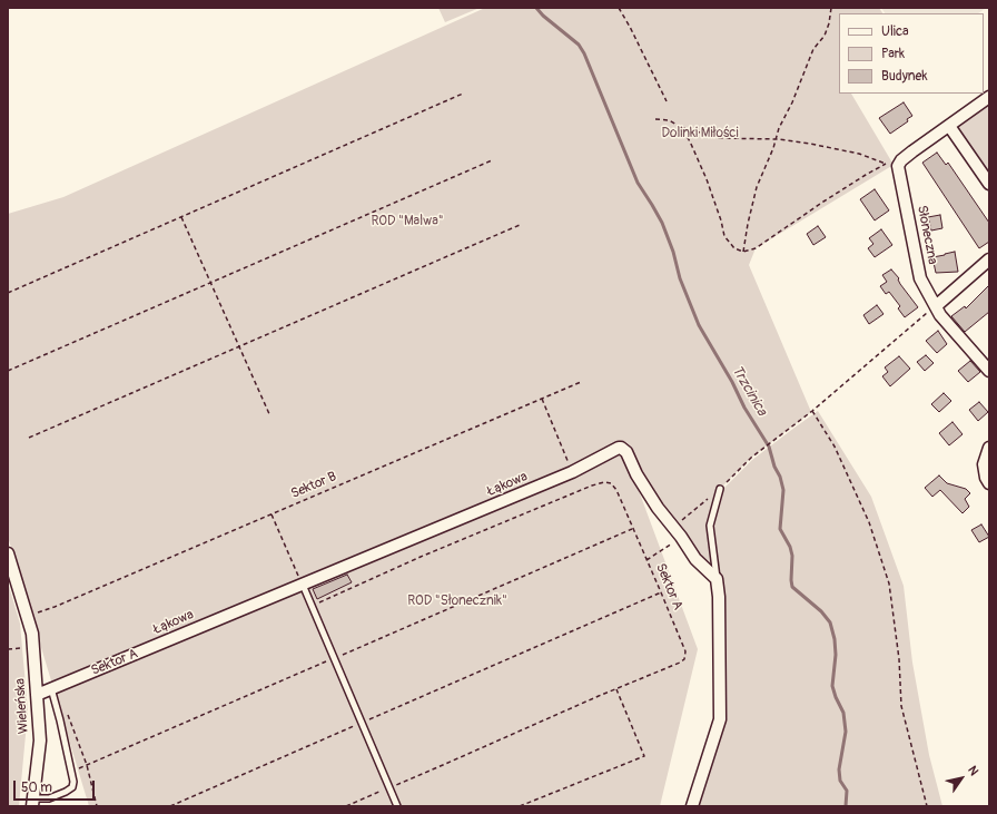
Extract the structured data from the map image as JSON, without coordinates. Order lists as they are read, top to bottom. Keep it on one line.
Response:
{"streets":{"street":["Słoneczna","Łąkowa","Wieleńska"],"path":["Sektor B","Sektor A"]},"crossings":[["Łąkowa","Wieleńska"],["Sektor B","Wieleńska"]],"water":["Trzcinica"],"parks":["Dolinki Miłości","ROD \"Malwa\"","ROD \"Słonecznik\""],"legend":["Ulica","Park","Budynek"],"scale_bar":"50 m","north":"top right"}
